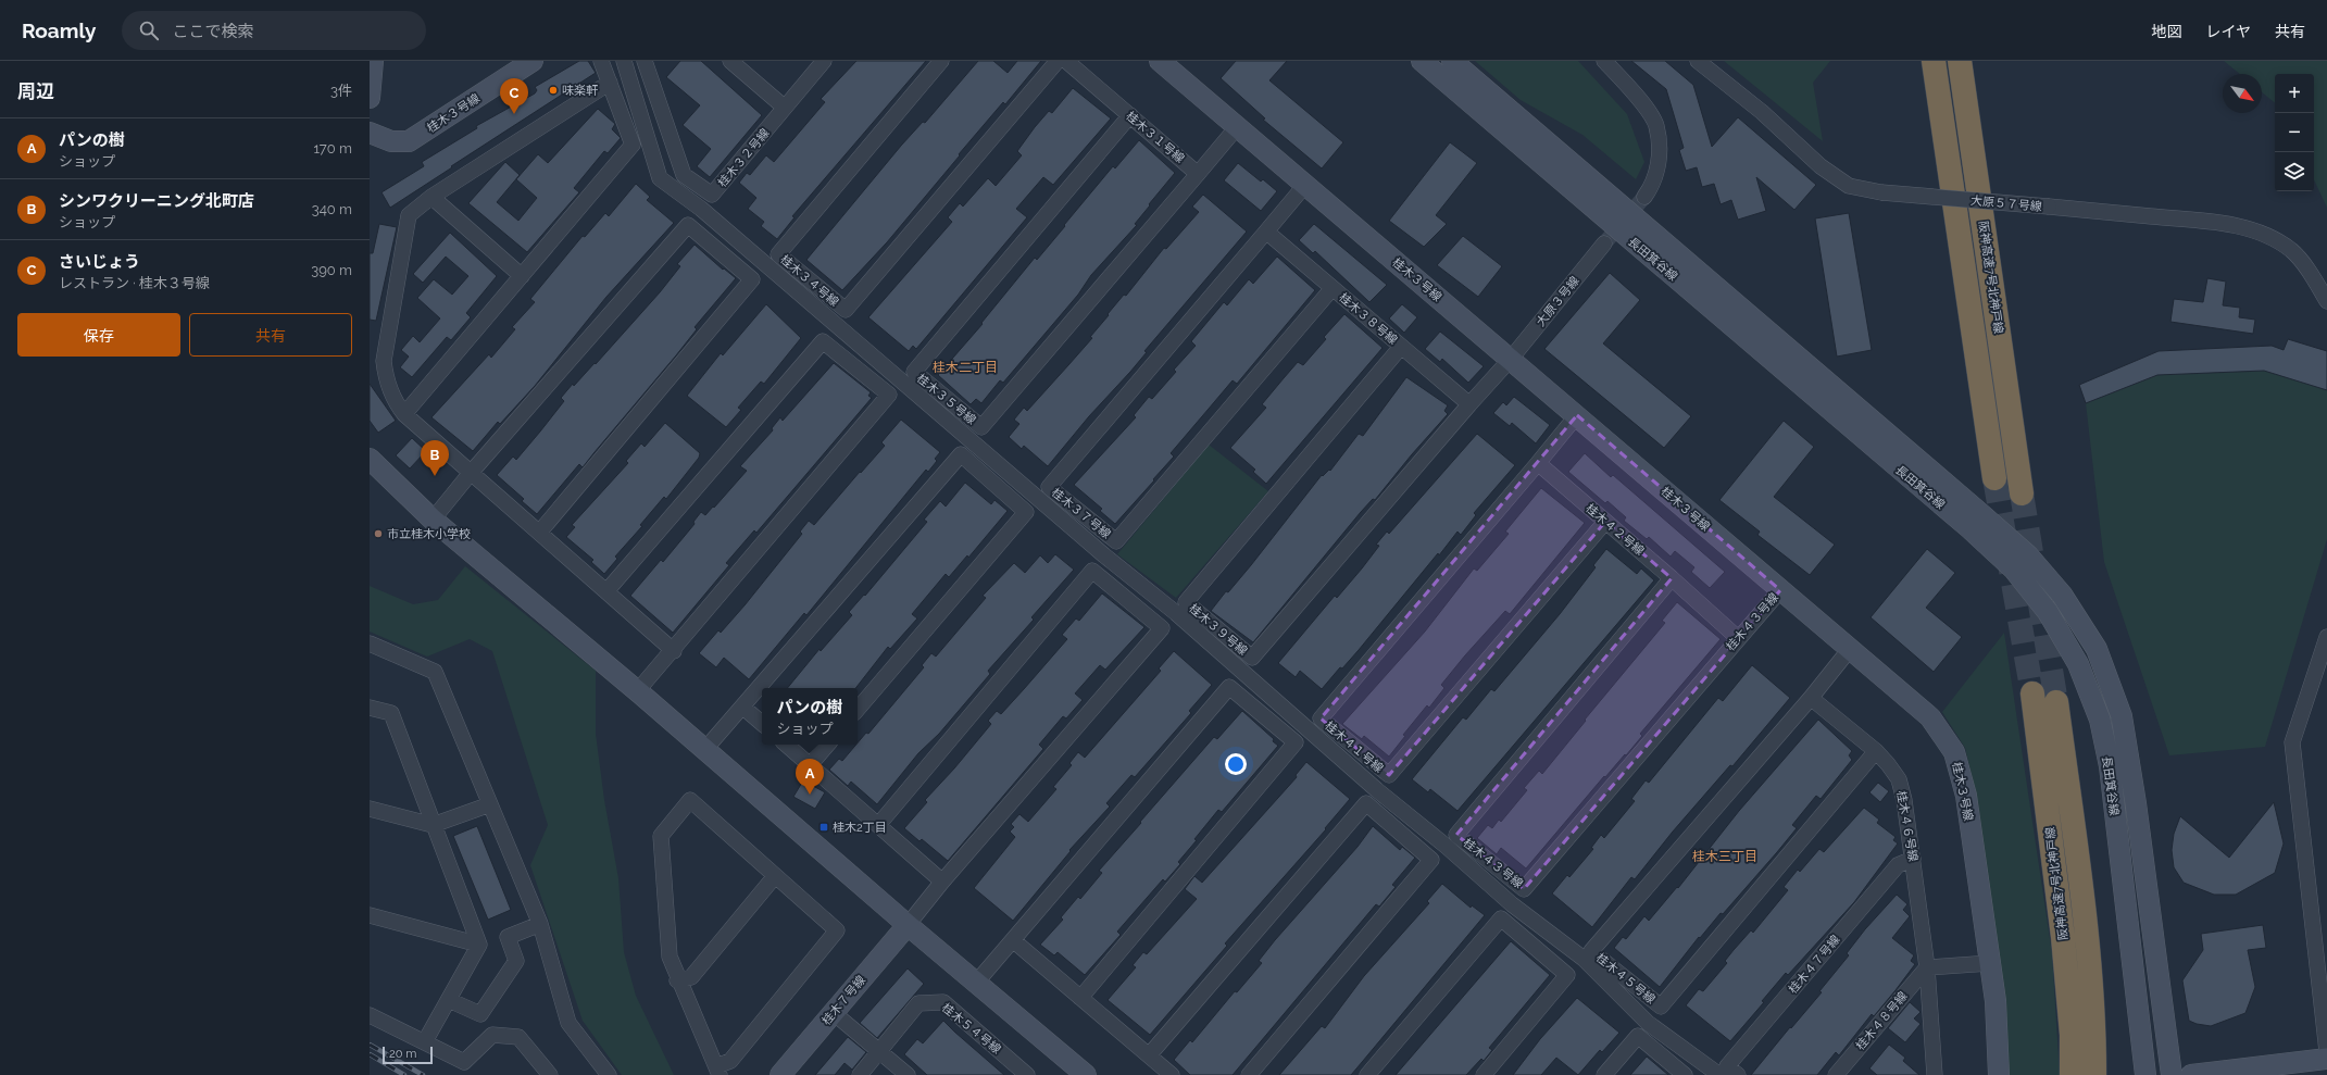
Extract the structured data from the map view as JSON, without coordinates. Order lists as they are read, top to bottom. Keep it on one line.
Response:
{"streets":{"highway":["阪神高速7号北神戸線"],"street":["桂木３号線","桂木３１号線","桂木３２号線","大原５７号線","長田箕谷線","桂木３４号線","大原３号線","桂木３８号線","桂木３５号線","桂木３７号線","桂木４２号線","桂木４３号線","桂木３９号線","桂木４１号線","桂木４６号線","桂木４７号線","桂木４５号線","桂木７号線","桂木４８号線","桂木５４号線"]},"crossings":[["桂木３号線","大原３号線"],["桂木３号線","桂木４３号線"],["桂木３１号線","桂木３５号線"],["桂木３８号線","桂木３７号線"],["桂木３８号線","桂木３９号線"],["桂木４２号線","桂木４３号線"],["桂木４２号線","桂木４１号線"],["桂木４６号線","桂木４７号線"],["桂木４６号線","桂木４５号線"],["桂木４６号線","桂木４８号線"]],"districts":["桂木二丁目","桂木三丁目"],"places":{"other":["味楽軒","市立桂木小学校"],"transit":["桂木2丁目"]},"scale_bar":"20 m","north":"bottom right","page":{"header":"Roamly","search":"ここで検索","nav":["地図","レイヤ","共有"],"heading":["周辺","3件"],"map_buttons":["+","−"],"pins":["C","B","A"],"list":[{"mark":"A","name":"パンの樹","note":"ショップ","value":"170 m"},{"mark":"B","name":"シンワクリーニング北町店","note":"ショップ","value":"340 m"},{"mark":"C","name":"さいじょう","note":"レストラン · 桂木３号線","value":"390 m"}],"buttons":["保存","共有"],"popup":["パンの樹","ショップ"],"scale":"20 m"}}
